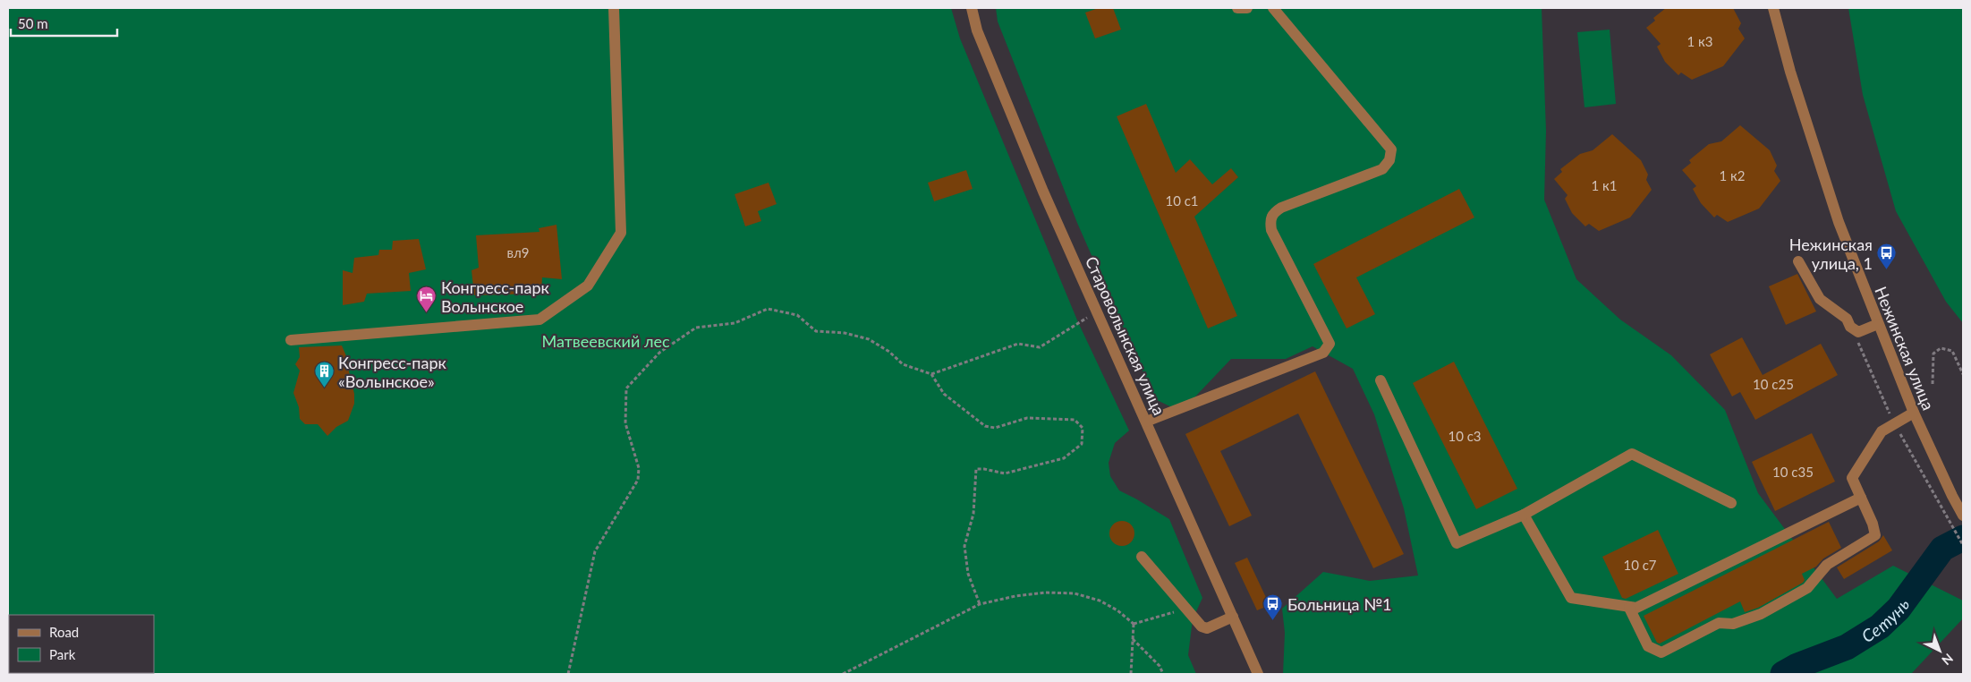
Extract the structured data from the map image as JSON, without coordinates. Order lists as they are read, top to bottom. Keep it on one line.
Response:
{"streets":{"street":["Староволынская улица","Нежинская улица"]},"water":["Сетунь"],"parks":["Матвеевский лес"],"places":{"bus stop":["Нежинская улица, 1","Больница №1"],"hotel":["Конгресс-парк Волынское"],"building":["Конгресс-парк «Волынское»"]},"house_numbers":["1 к3","1 к2","1 к1","10 с1","вл9","10 с25","10 с3","10 с35","10 с7"],"legend":["Road","Park"],"scale_bar":"50 m","north":"bottom right"}
